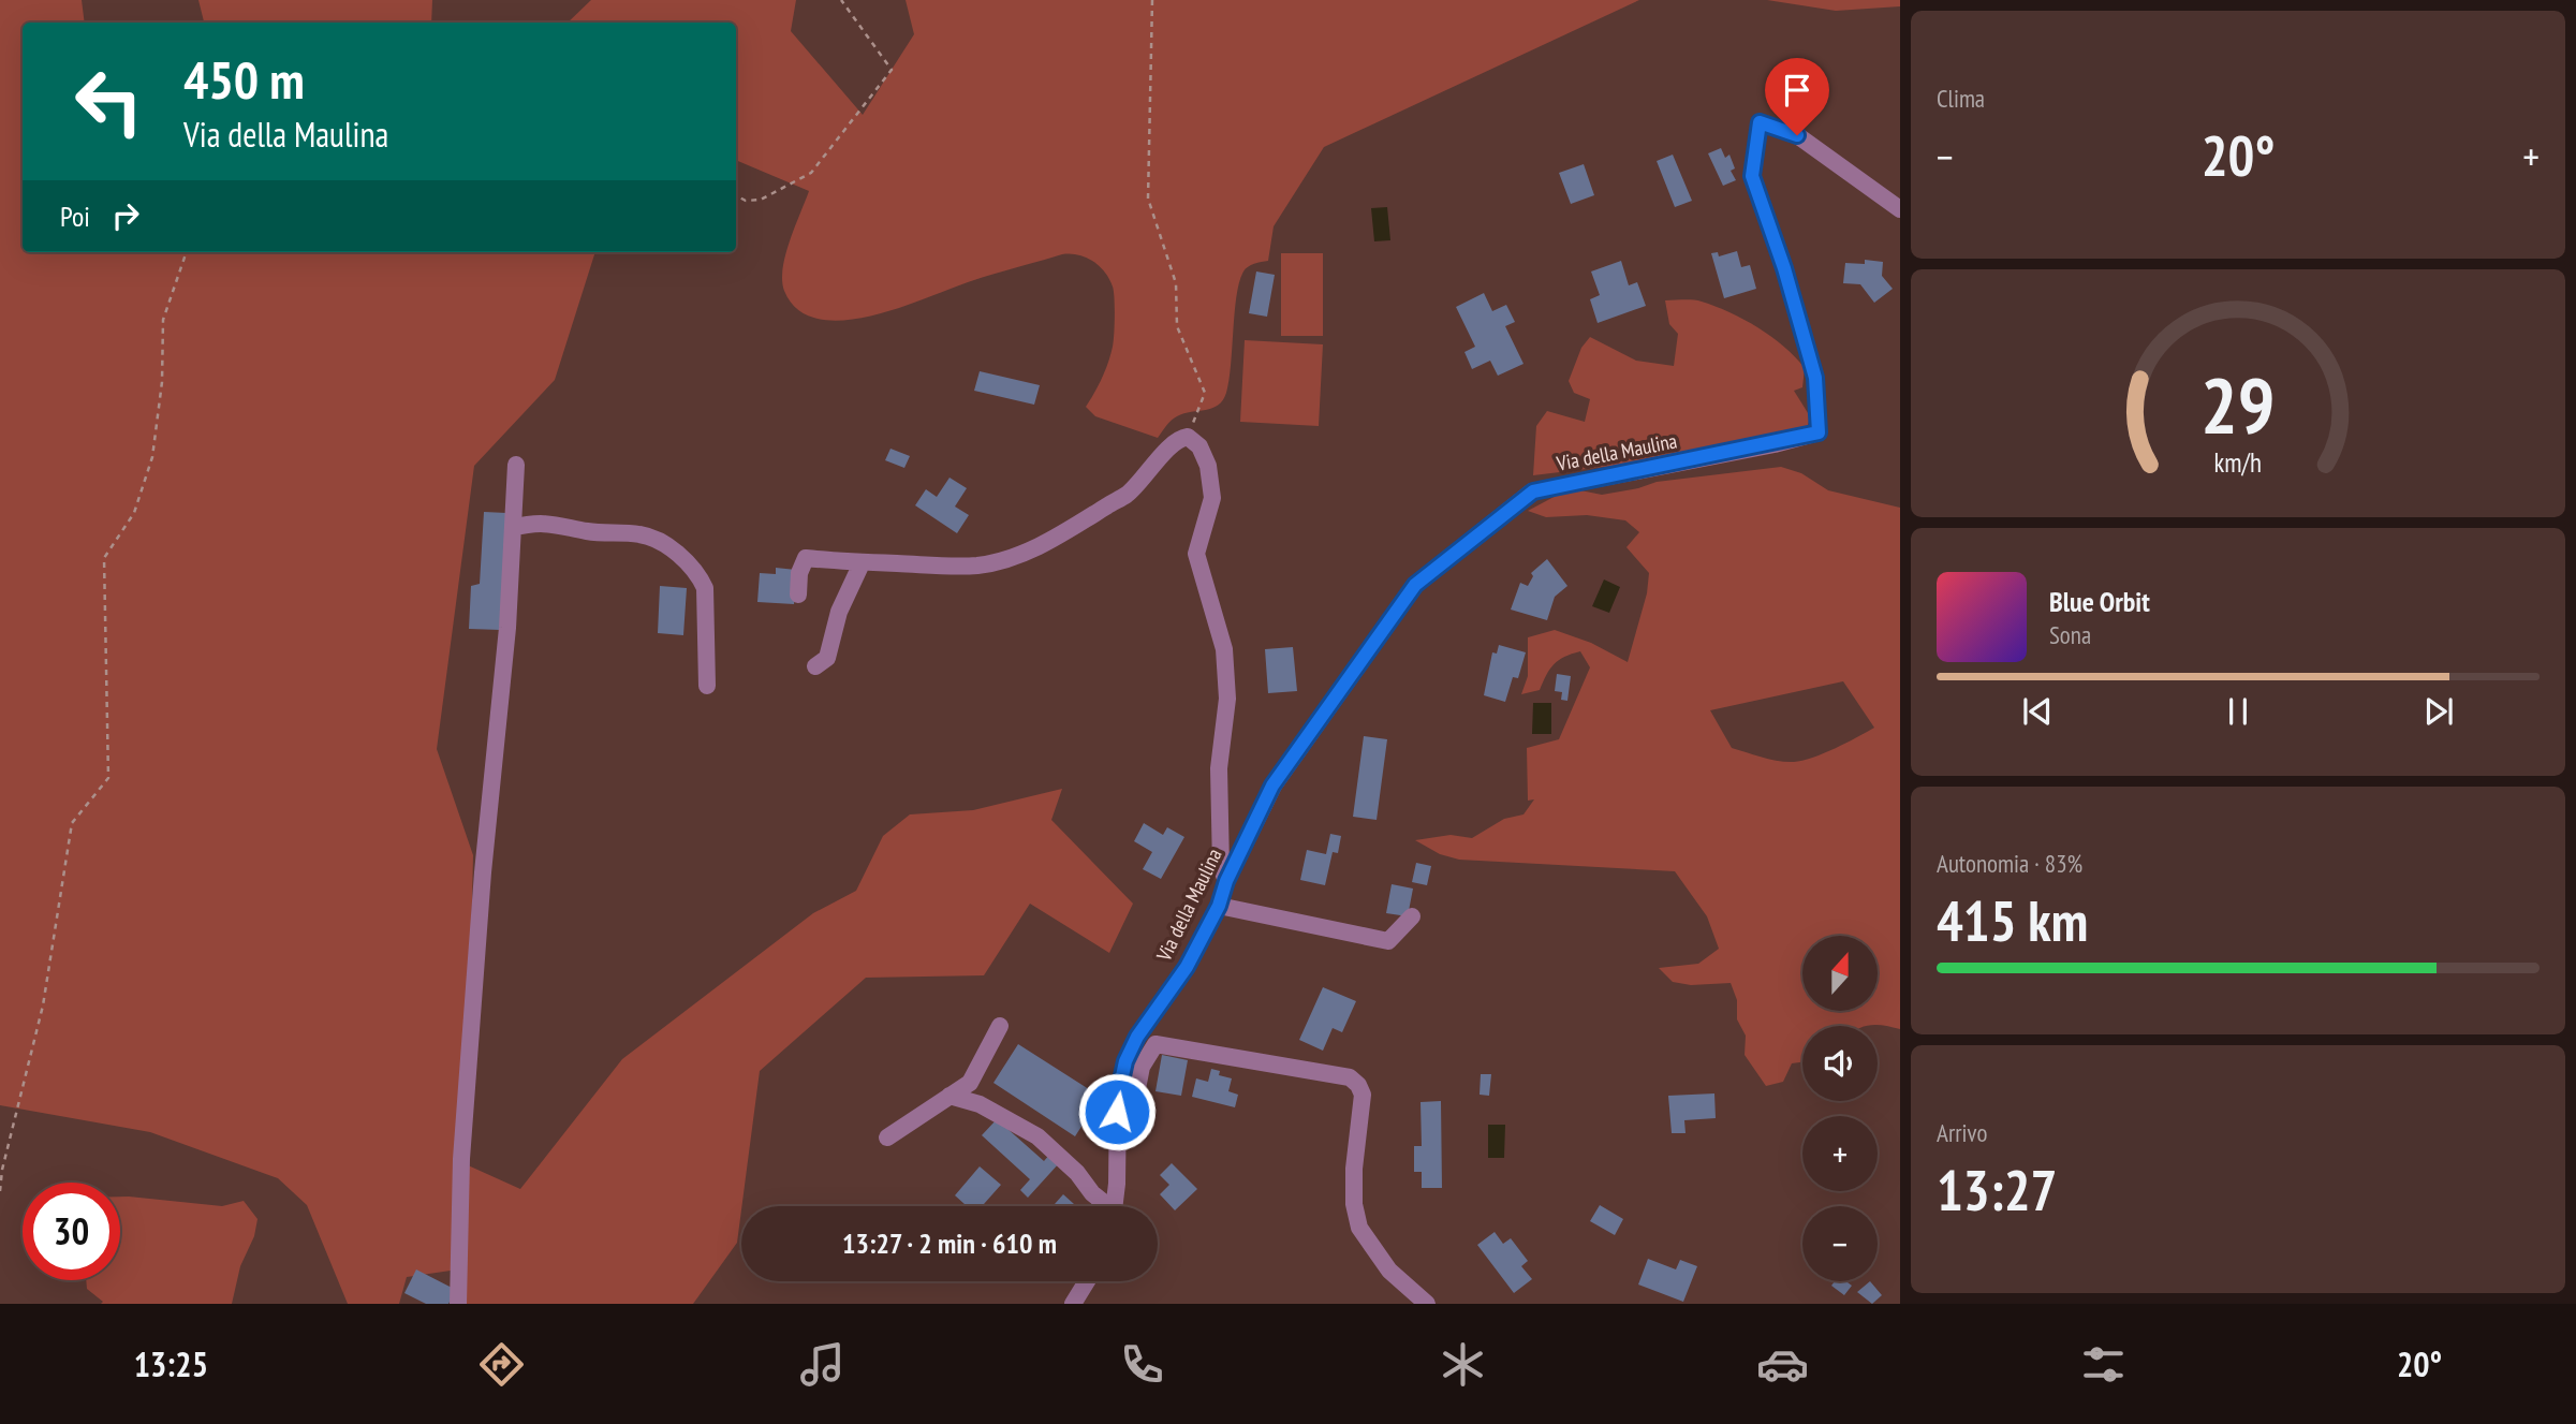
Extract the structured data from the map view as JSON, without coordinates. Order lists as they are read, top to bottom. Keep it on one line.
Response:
{"streets":{"street":["Via della Maulina"]},"north":"top","page":{"tile":["Clima",["Autonomia · 83%","415 km"],["Arrivo","13:27"]],"turn":["450 m","Via della Maulina"],"heat":["−","20°","+"],"then":"Poi","song":["Blue Orbit","Sona"],"map_buttons":["+","−"],"limit":"30","trip":"13:27 · 2 min · 610 m","tabs":["13:25","20°"],"gauge":["29","km/h"]}}
